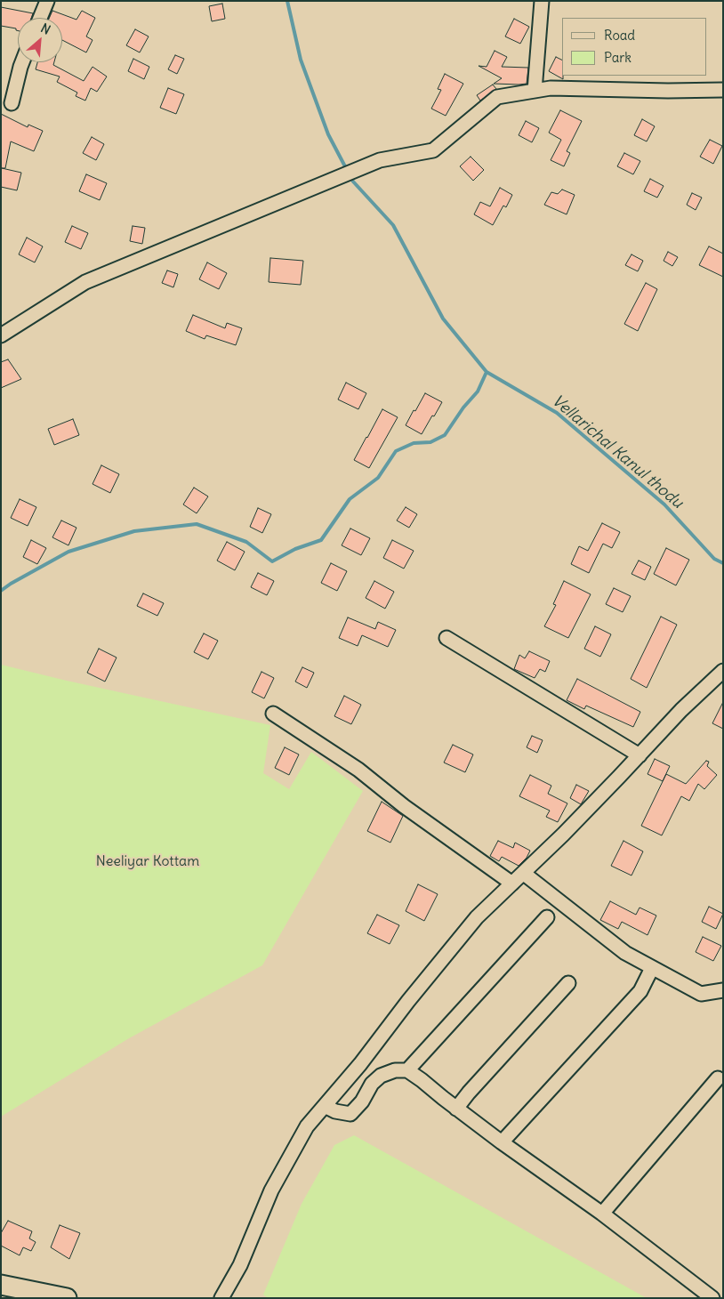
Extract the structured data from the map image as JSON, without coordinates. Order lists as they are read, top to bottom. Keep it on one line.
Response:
{"water":["Vellarichal Kanul thodu"],"parks":["Neeliyar Kottam"],"legend":["Road","Park"],"north":"top right"}
